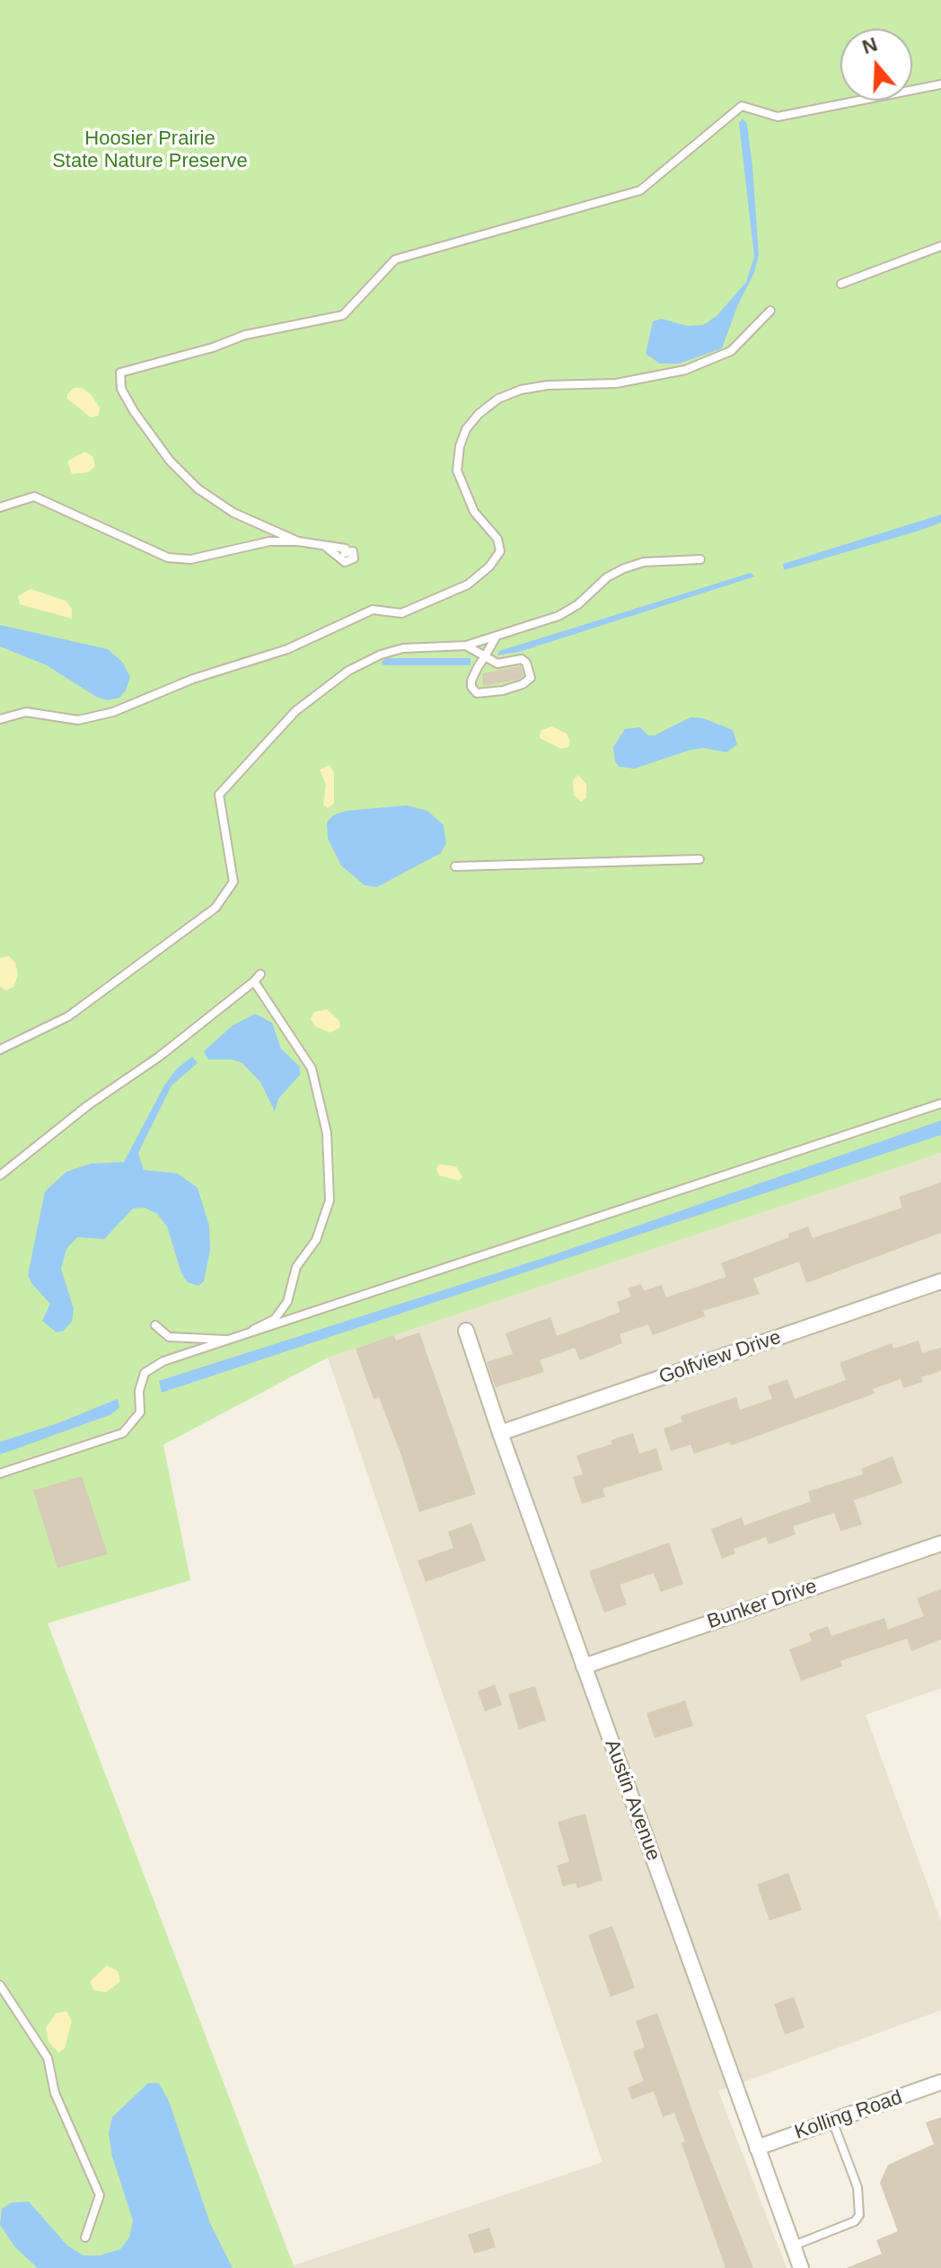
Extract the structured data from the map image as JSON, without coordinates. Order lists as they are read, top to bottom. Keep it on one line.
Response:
{"streets":{"street":["Golfview Drive","Bunker Drive","Austin Avenue","Kolling Road"]},"crossings":[["Golfview Drive","Austin Avenue"],["Bunker Drive","Austin Avenue"],["Austin Avenue","Kolling Road"]],"parks":["Hoosier Prairie State Nature Preserve"],"north":"top"}
